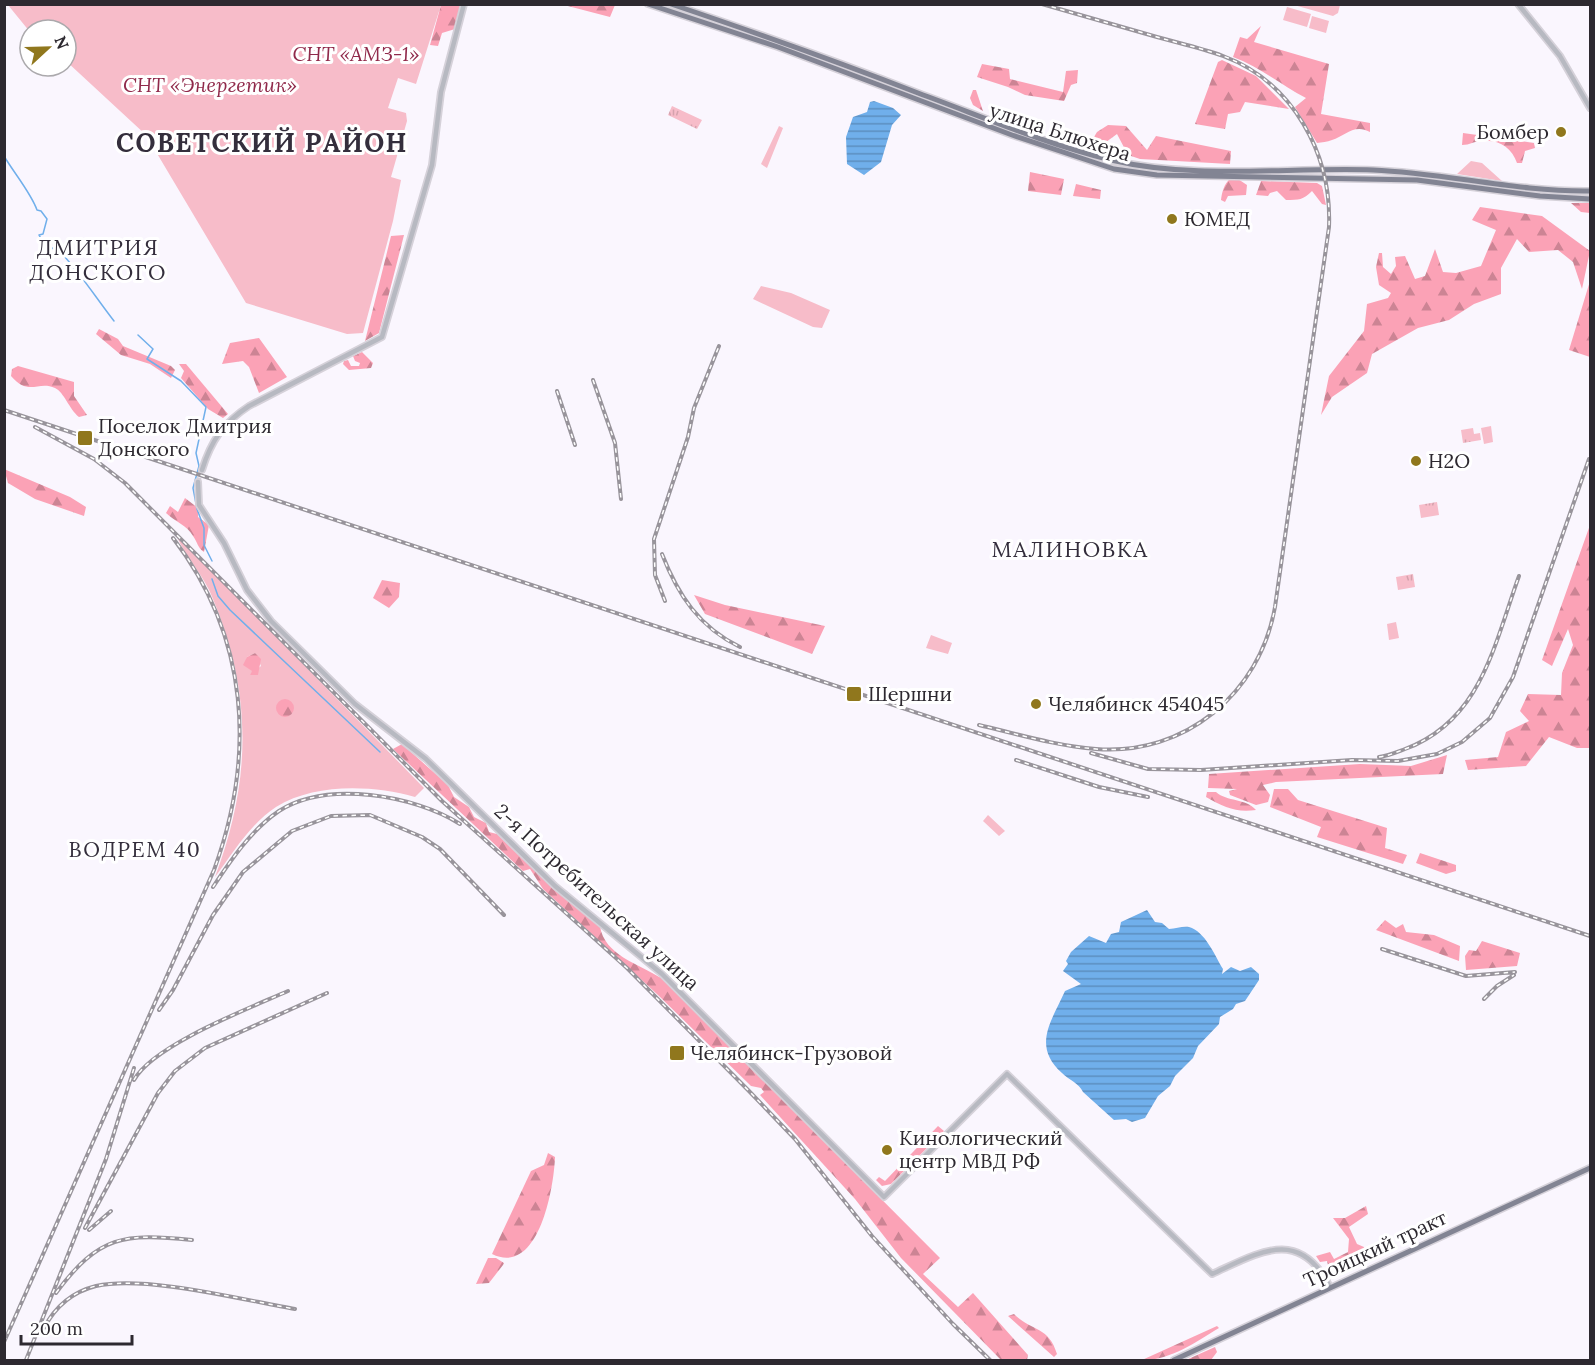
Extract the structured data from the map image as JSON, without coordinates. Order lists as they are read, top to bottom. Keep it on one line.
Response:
{"streets":{"main road":["улица Блюхера","Троицкий тракт"],"street":["2-я Потребительская улица"]},"crossings":[["2-я Потребительская улица","Троицкий тракт"]],"districts":["СОВЕТСКИЙ РАЙОН","ДМИТРИЯ ДОНСКОГО","МАЛИНОВКА","ВОДРЕМ 40"],"parks":["СНТ «АМЗ-1»","СНТ «Энергетик»"],"places":{"other":["Бомбер","ЮМЕД","H2O","Челябинск 454045","Кинологический центр МВД РФ"],"transit":["Поселок Дмитрия Донского","Шершни","Челябинск-Грузовой"]},"scale_bar":"200 m","north":"right"}
